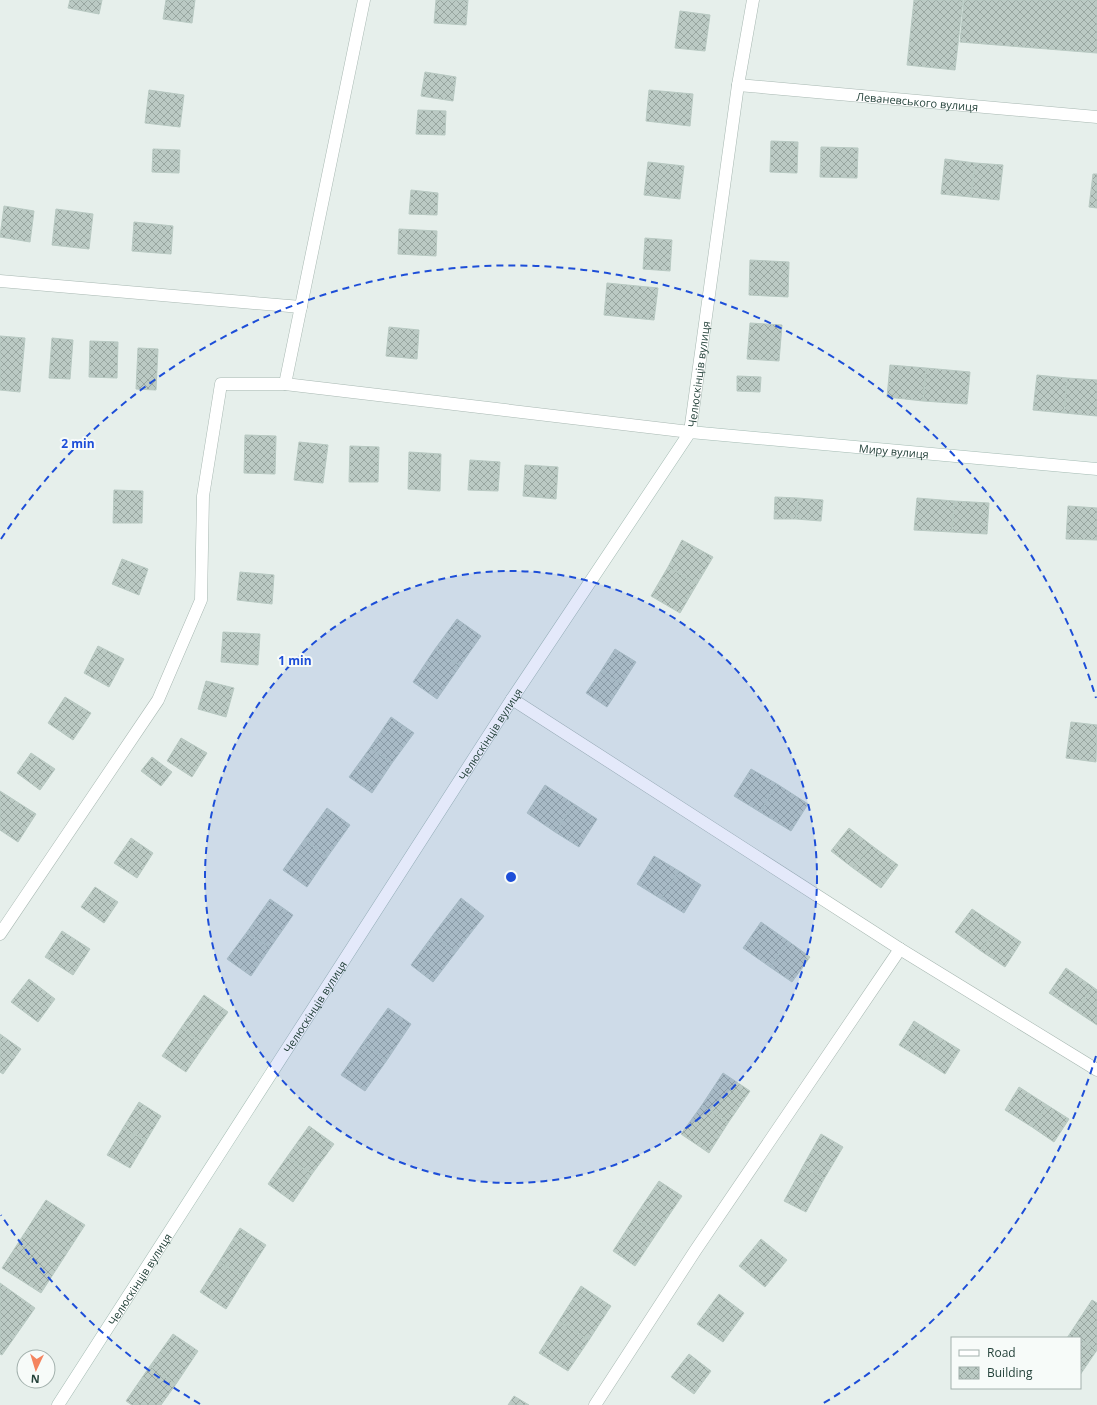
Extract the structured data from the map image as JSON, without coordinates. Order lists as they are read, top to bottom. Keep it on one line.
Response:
{"streets":{"street":["Леваневського вулиця","Челюскінців вулиця","Миру вулиця"]},"crossings":[["Леваневського вулиця","Челюскінців вулиця"],["Челюскінців вулиця","Миру вулиця"]],"legend":["Road","Building"],"north":"bottom","rings":["2 min","1 min"]}
